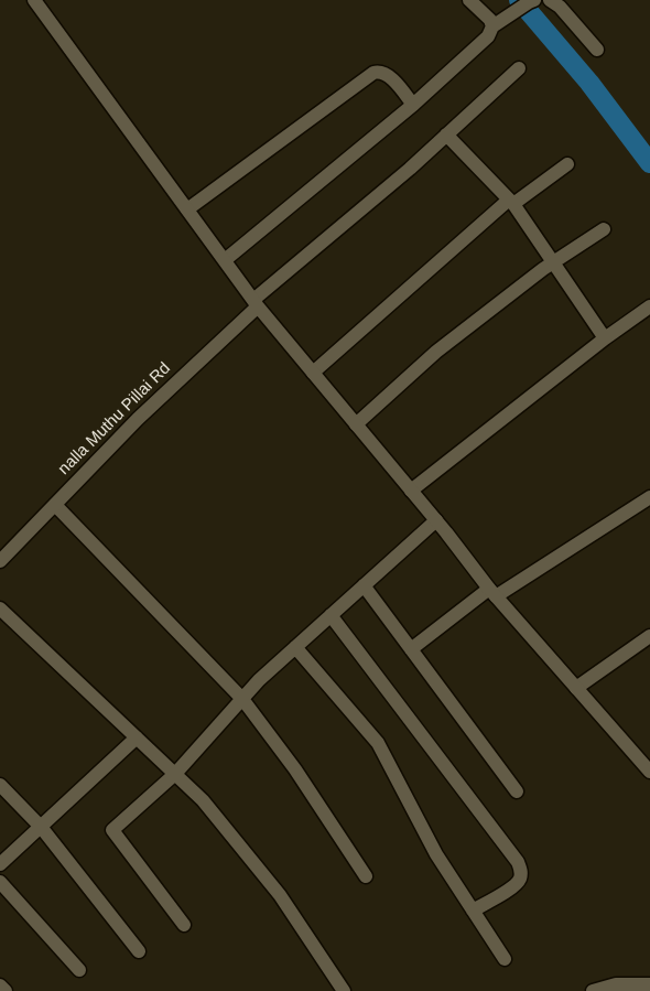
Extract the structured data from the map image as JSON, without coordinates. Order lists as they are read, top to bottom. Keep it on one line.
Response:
{"streets":{"street":["nalla Muthu Pillai Rd"]}}
